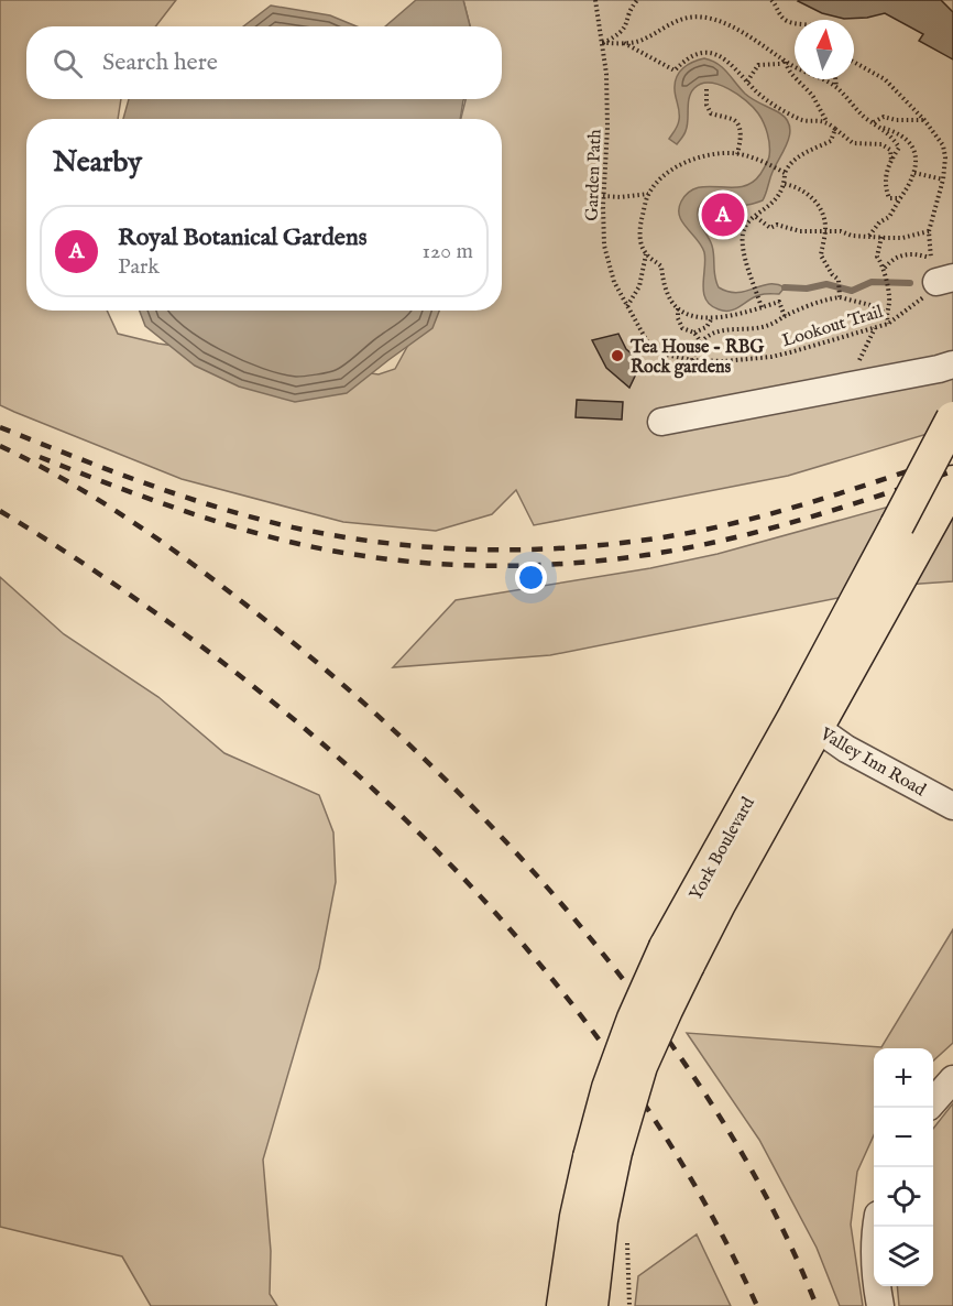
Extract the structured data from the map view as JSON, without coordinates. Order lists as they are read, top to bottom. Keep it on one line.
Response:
{"streets":{"main road":["York Boulevard"],"street":["Valley Inn Road"],"path":["Garden Path","Lookout Trail"]},"crossings":[["Garden Path","Lookout Trail"],["Valley Inn Road","York Boulevard"]],"places":["Tea House - RBG Rock gardens"],"north":"top","page":{"search":"Search here","heading":"Nearby","pins":"A","list":[{"mark":"A","name":"Royal Botanical Gardens","note":"Park","value":"120 m"}],"map_buttons":["+","−"]}}
